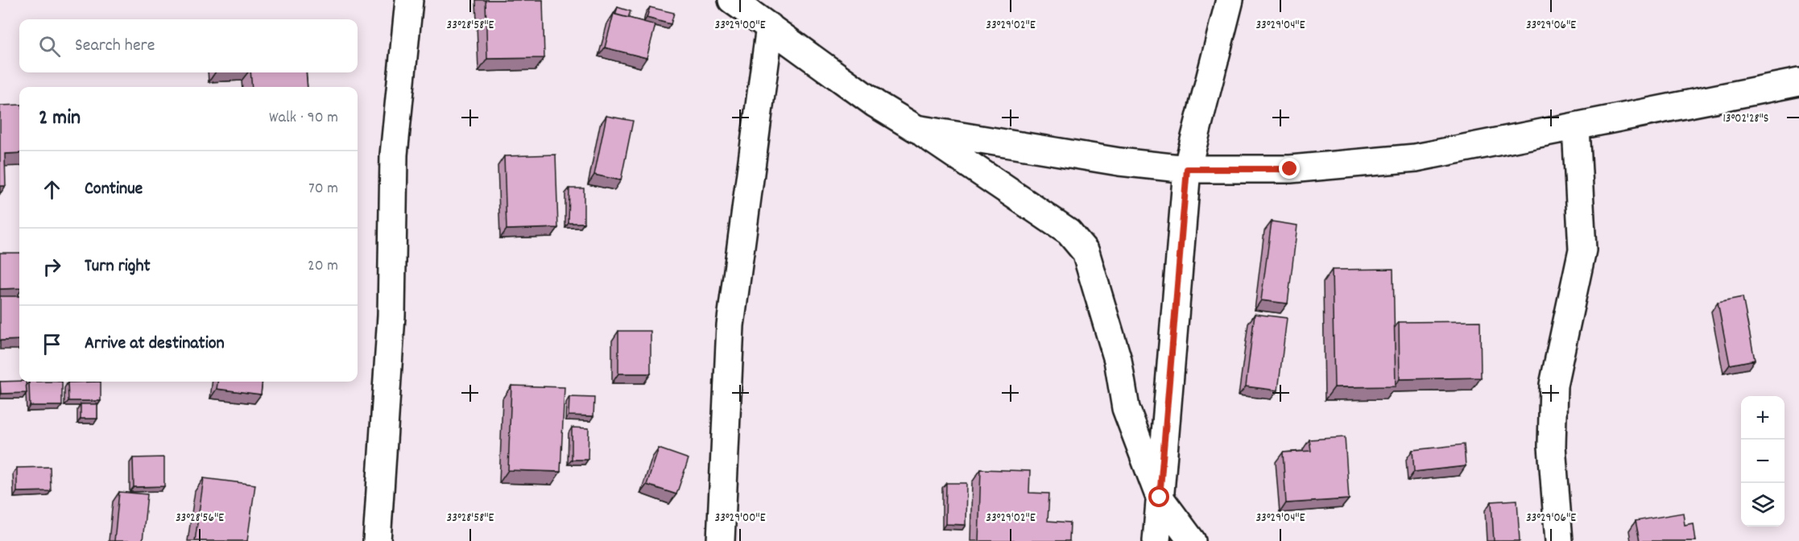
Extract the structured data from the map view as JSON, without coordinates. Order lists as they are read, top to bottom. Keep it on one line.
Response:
{"page":{"search":"Search here","heading":["2 min","Walk · 90 m"],"list":[["Continue","70 m"],["Turn right","20 m"],"Arrive at destination"],"map_buttons":["+","−"]},"coordinates":["33°28'58\"E","33°29'00\"E","33°29'02\"E","33°29'04\"E","33°29'06\"E","13°02'28\"S","33°28'56\"E"]}
